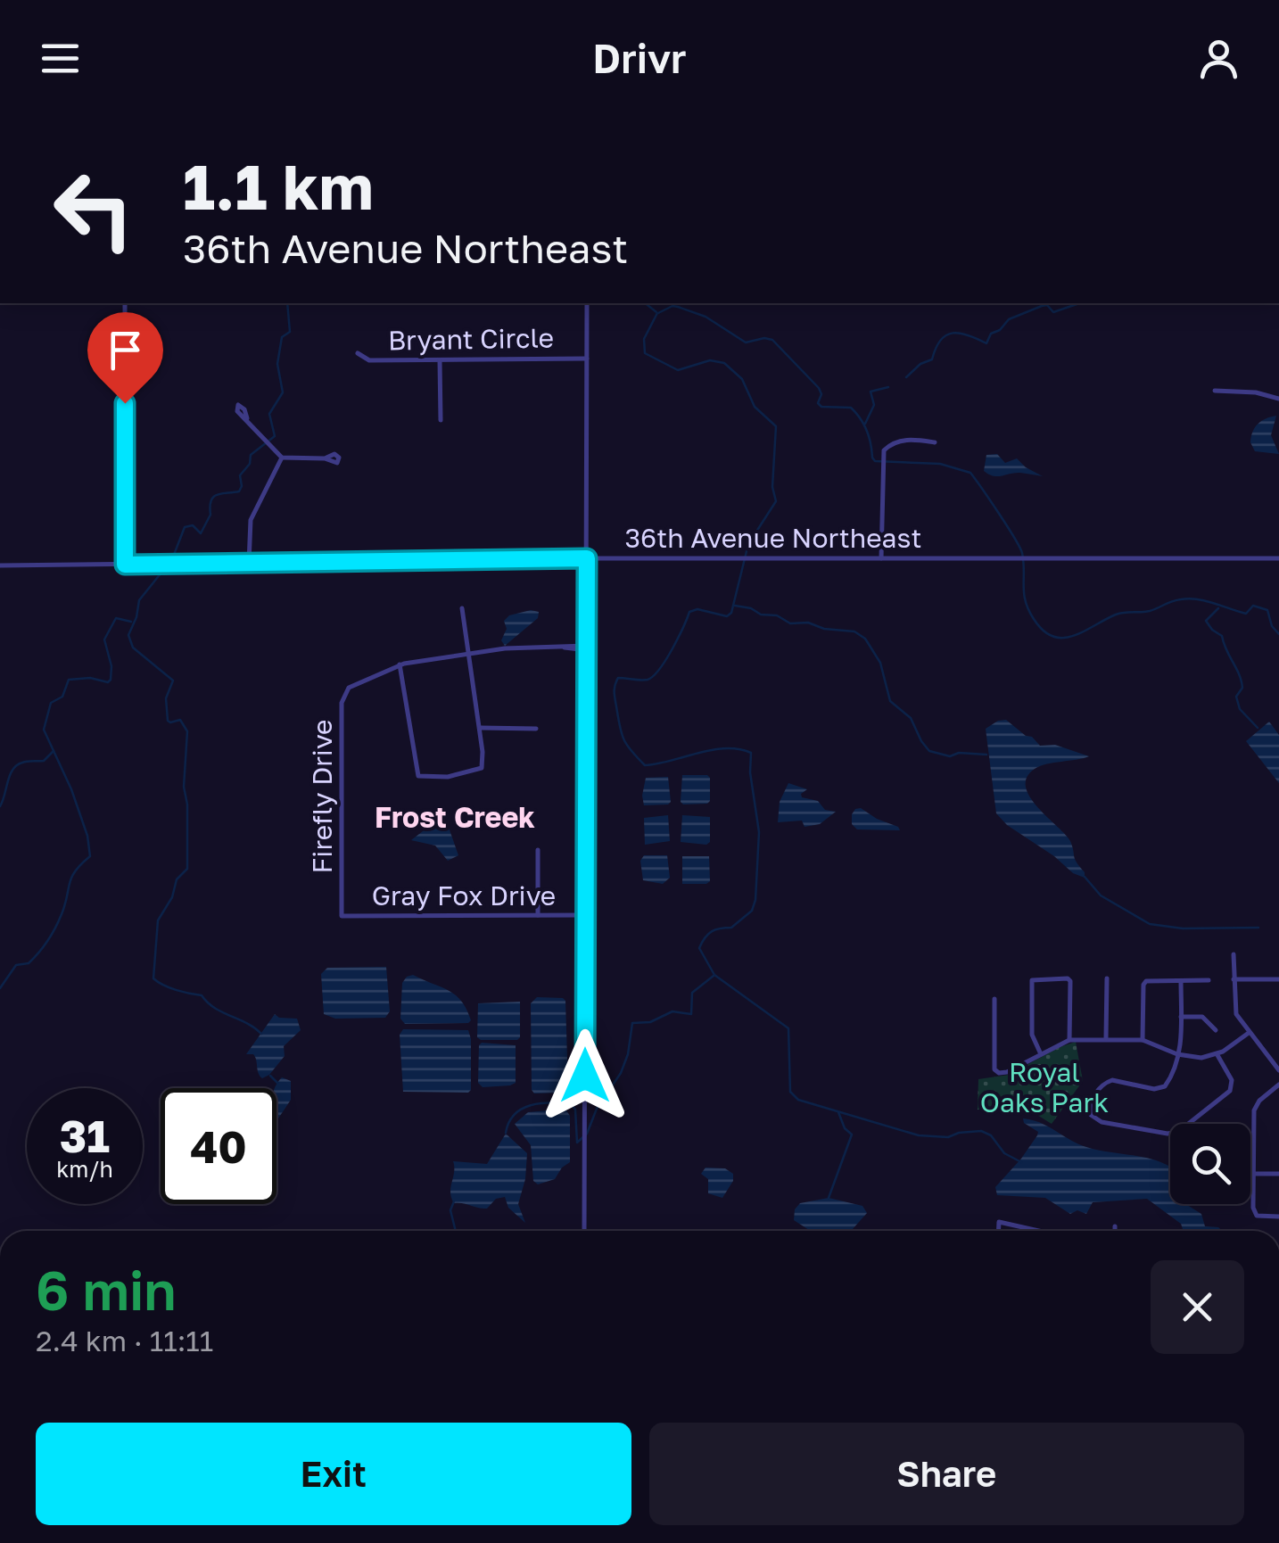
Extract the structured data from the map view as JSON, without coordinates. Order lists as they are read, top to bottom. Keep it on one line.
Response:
{"streets":{"street":["Bryant Circle","36th Avenue Northeast","Firefly Drive","Gray Fox Drive"]},"crossings":[["Firefly Drive","Gray Fox Drive"]],"districts":["Frost Creek"],"parks":["Royal Oaks Park"],"page":{"header":"Drivr","turn":["1.1 km","36th Avenue Northeast"],"speed":"31 km/h","limit":"40","heading":["6 min","2.4 km · 11:11"],"buttons":["Exit","Share"]}}
